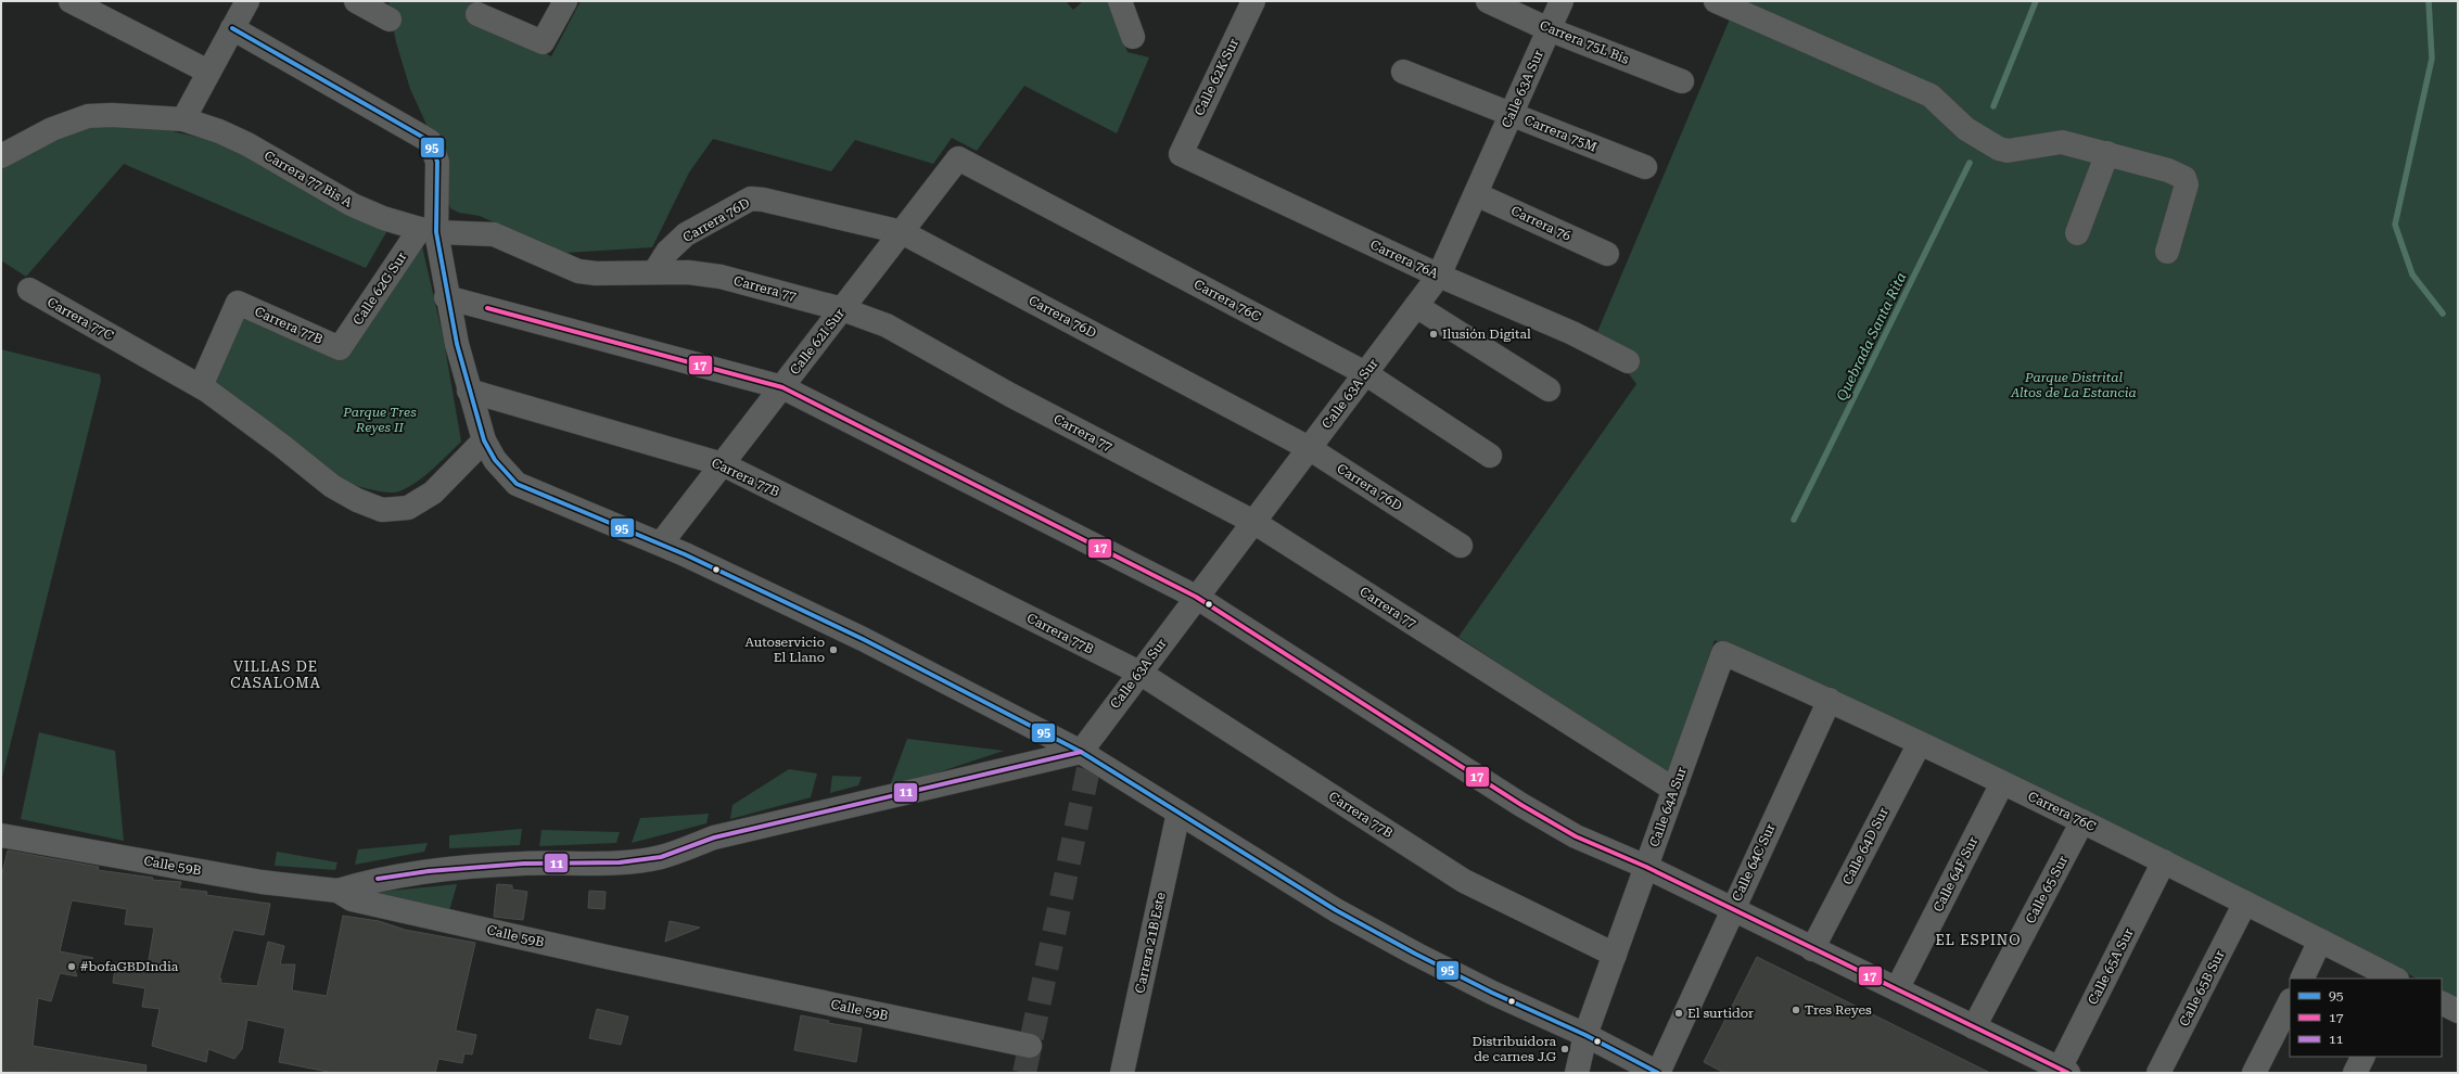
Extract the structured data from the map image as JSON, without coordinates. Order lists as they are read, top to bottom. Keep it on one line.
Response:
{"streets":{"street":["Carrera 75L Bis","Calle 62K Sur","Calle 63A Sur","Carrera 75M","Carrera 77 Bis A","Carrera 76D","Carrera 76","Carrera 76A","Calle 62G Sur","Carrera 77","Carrera 76C","Carrera 77C","Carrera 77B","Calle 62I Sur","Calle 64A Sur","Calle 64D Sur","Calle 64C Sur","Calle 59B","Calle 64F Sur","Calle 65 Sur","Carrera 21B Este","Calle 65A Sur","Calle 65B Sur"]},"crossings":[["Carrera 75L Bis","Calle 63A Sur"],["Calle 62K Sur","Carrera 76A"],["Calle 63A Sur","Carrera 75M"],["Calle 63A Sur","Carrera 76D"],["Calle 63A Sur","Carrera 76"],["Calle 63A Sur","Carrera 76A"],["Calle 63A Sur","Carrera 77"],["Calle 63A Sur","Carrera 76C"],["Calle 63A Sur","Carrera 77B"],["Carrera 77 Bis A","Calle 62G Sur"],["Carrera 77 Bis A","Carrera 77"],["Carrera 76D","Carrera 77"],["Carrera 76D","Calle 62I Sur"],["Calle 62G Sur","Carrera 77"],["Calle 62G Sur","Carrera 77B"],["Carrera 77","Calle 62I Sur"],["Carrera 77","Calle 64A Sur"],["Carrera 76C","Calle 62I Sur"],["Carrera 76C","Calle 64A Sur"],["Carrera 76C","Calle 64D Sur"],["Carrera 76C","Calle 64C Sur"],["Carrera 76C","Calle 64F Sur"],["Carrera 76C","Calle 65 Sur"],["Carrera 76C","Calle 65A Sur"],["Carrera 76C","Calle 65B Sur"],["Carrera 77C","Carrera 77B"],["Carrera 77B","Calle 62I Sur"],["Carrera 77B","Calle 64A Sur"]],"districts":["VILLAS DE CASALOMA","EL ESPINO"],"water":["Quebrada Santa Rita"],"parks":["Parque Distrital Altos de La Estancia","Parque Tres Reyes II"],"places":["Ilusión Digital","Autoservicio El Llano","#bofaGBDIndia","Tres Reyes","El surtidor","Distribuidora de carnes J.G"],"lines":["transit line 95","transit line 17","transit line 11"],"legend":["95","17","11"]}
